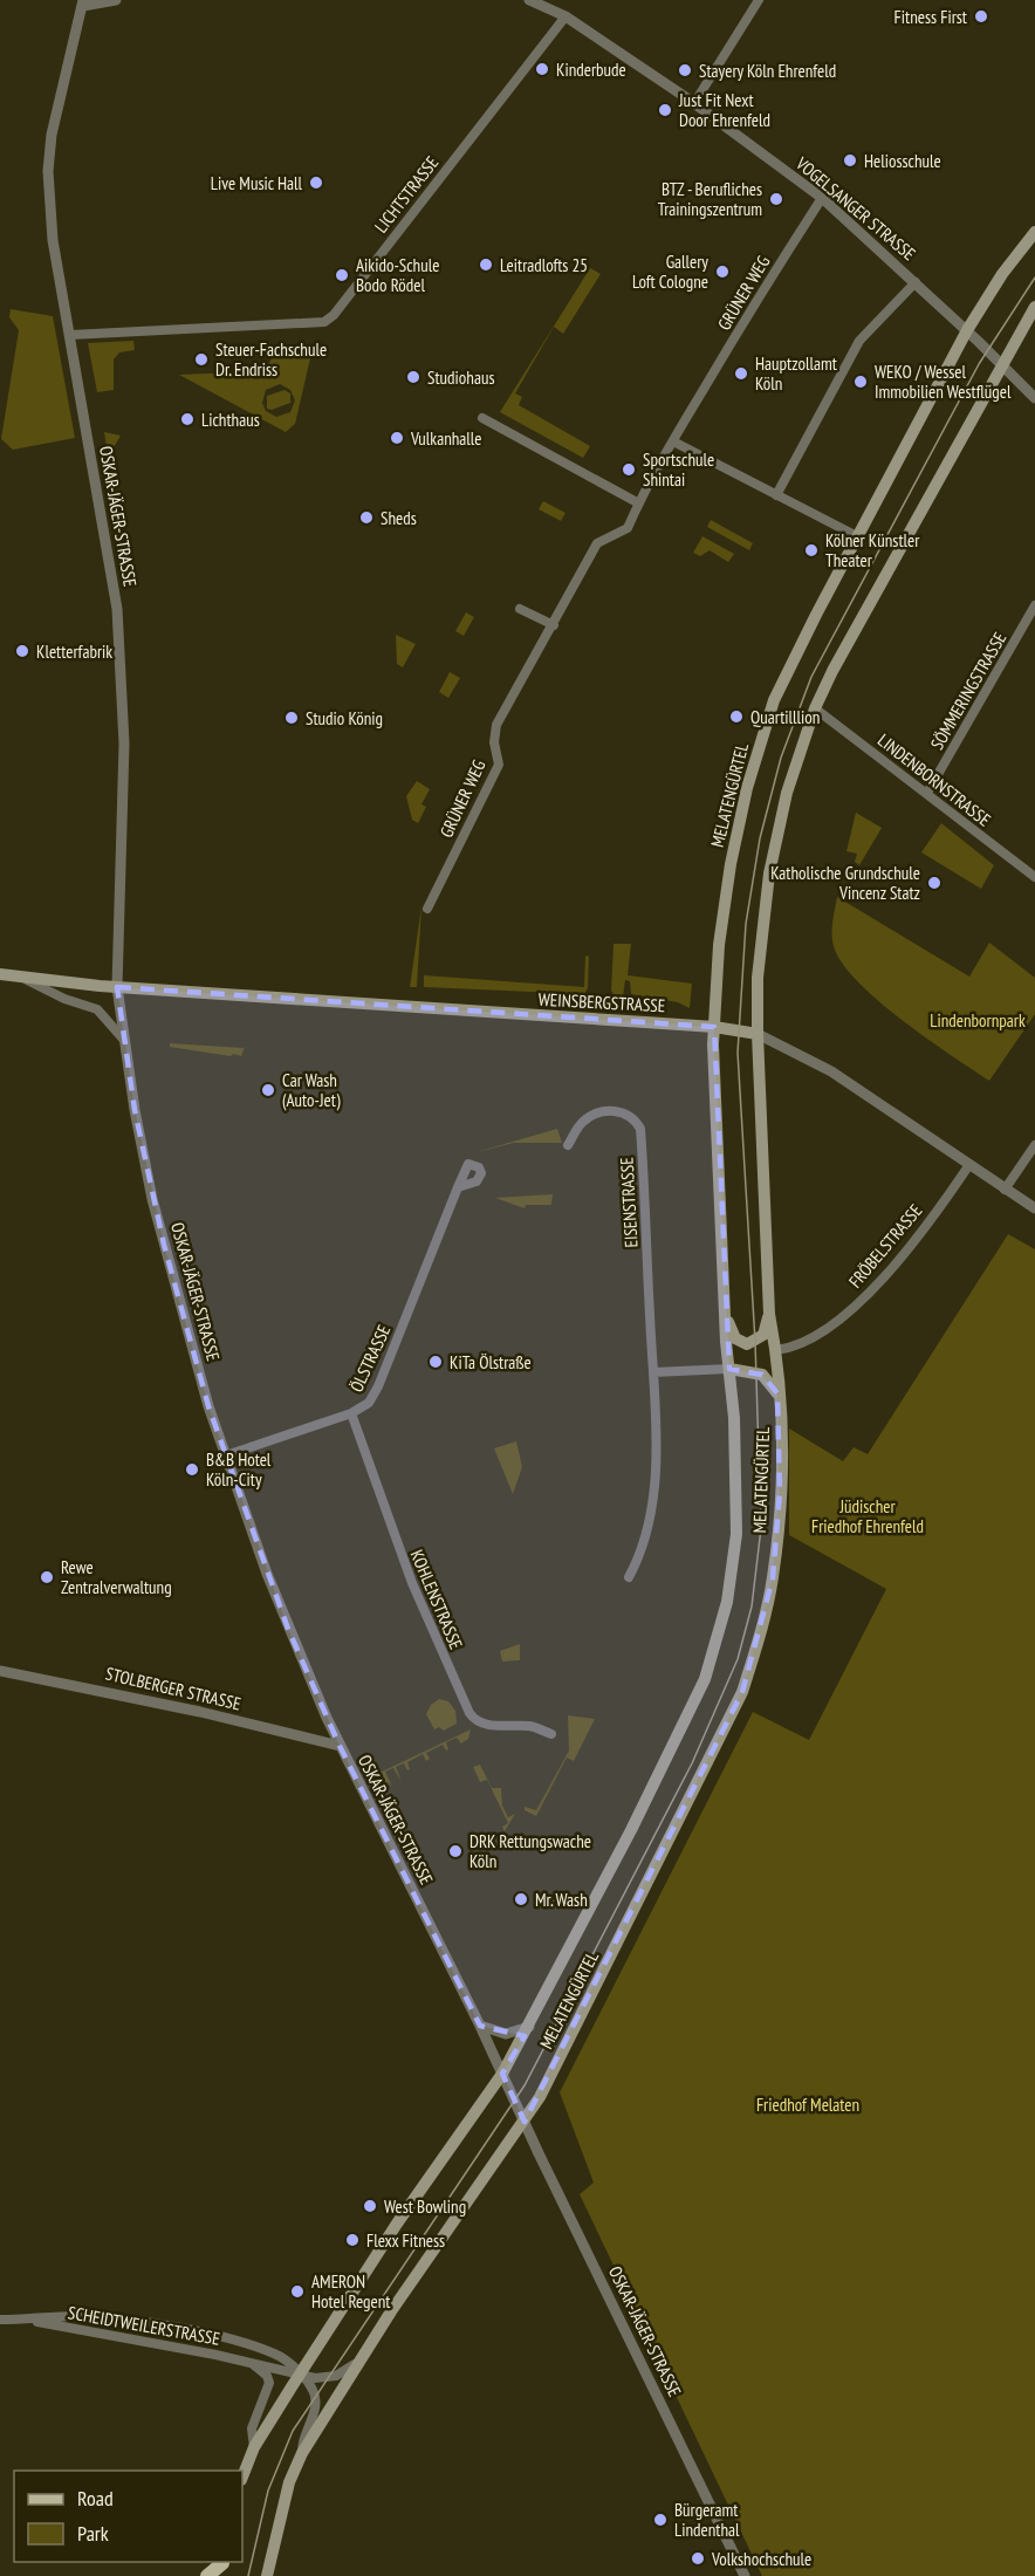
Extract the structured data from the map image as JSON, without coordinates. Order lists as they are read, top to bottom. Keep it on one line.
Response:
{"streets":{"main road":["MELATENGÜRTEL","WEINSBERGSTRASSE"],"street":["LICHTSTRASSE","VOGELSANGER STRASSE","GRÜNER WEG","OSKAR-JÄGER-STRASSE","SÖMMERINGSTRASSE","LINDENBORNSTRASSE","EISENSTRASSE","FRÖBELSTRASSE","ÖLSTRASSE","KOHLENSTRASSE","STOLBERGER STRASSE","SCHEIDTWEILERSTRASSE"]},"crossings":[["LICHTSTRASSE","VOGELSANGER STRASSE"],["LICHTSTRASSE","OSKAR-JÄGER-STRASSE"],["VOGELSANGER STRASSE","GRÜNER WEG"],["VOGELSANGER STRASSE","MELATENGÜRTEL"],["OSKAR-JÄGER-STRASSE","MELATENGÜRTEL"],["OSKAR-JÄGER-STRASSE","WEINSBERGSTRASSE"],["OSKAR-JÄGER-STRASSE","ÖLSTRASSE"],["OSKAR-JÄGER-STRASSE","STOLBERGER STRASSE"],["SÖMMERINGSTRASSE","LINDENBORNSTRASSE"],["LINDENBORNSTRASSE","MELATENGÜRTEL"],["MELATENGÜRTEL","WEINSBERGSTRASSE"],["MELATENGÜRTEL","FRÖBELSTRASSE"],["MELATENGÜRTEL","SCHEIDTWEILERSTRASSE"],["WEINSBERGSTRASSE","FRÖBELSTRASSE"],["ÖLSTRASSE","KOHLENSTRASSE"]],"parks":["Lindenbornpark","Jüdischer Friedhof Ehrenfeld","Friedhof Melaten"],"places":["Fitness First","Kinderbude","Stayery Köln Ehrenfeld","Just Fit Next Door Ehrenfeld","Heliosschule","Live Music Hall","BTZ - Berufliches Trainingszentrum","Leitradlofts 25","Gallery Loft Cologne","Aikido-Schule Bodo Rödel","Steuer-Fachschule Dr. Endriss","Hauptzollamt Köln","Studiohaus","WEKO / Wessel Immobilien Westflügel","Lichthaus","Vulkanhalle","Sportschule Shintai","Sheds","Kölner Künstler Theater","Kletterfabrik","Quartilllion","Studio König","Katholische Grundschule Vincenz Statz","Car Wash (Auto-Jet)","KiTa Ölstraße","B&B Hotel Köln-City","Rewe Zentralverwaltung","DRK Rettungswache Köln","Mr. Wash","West Bowling","Flexx Fitness","AMERON Hotel Regent","Bürgeramt Lindenthal","Volkshochschule"],"legend":["Road","Park"]}
